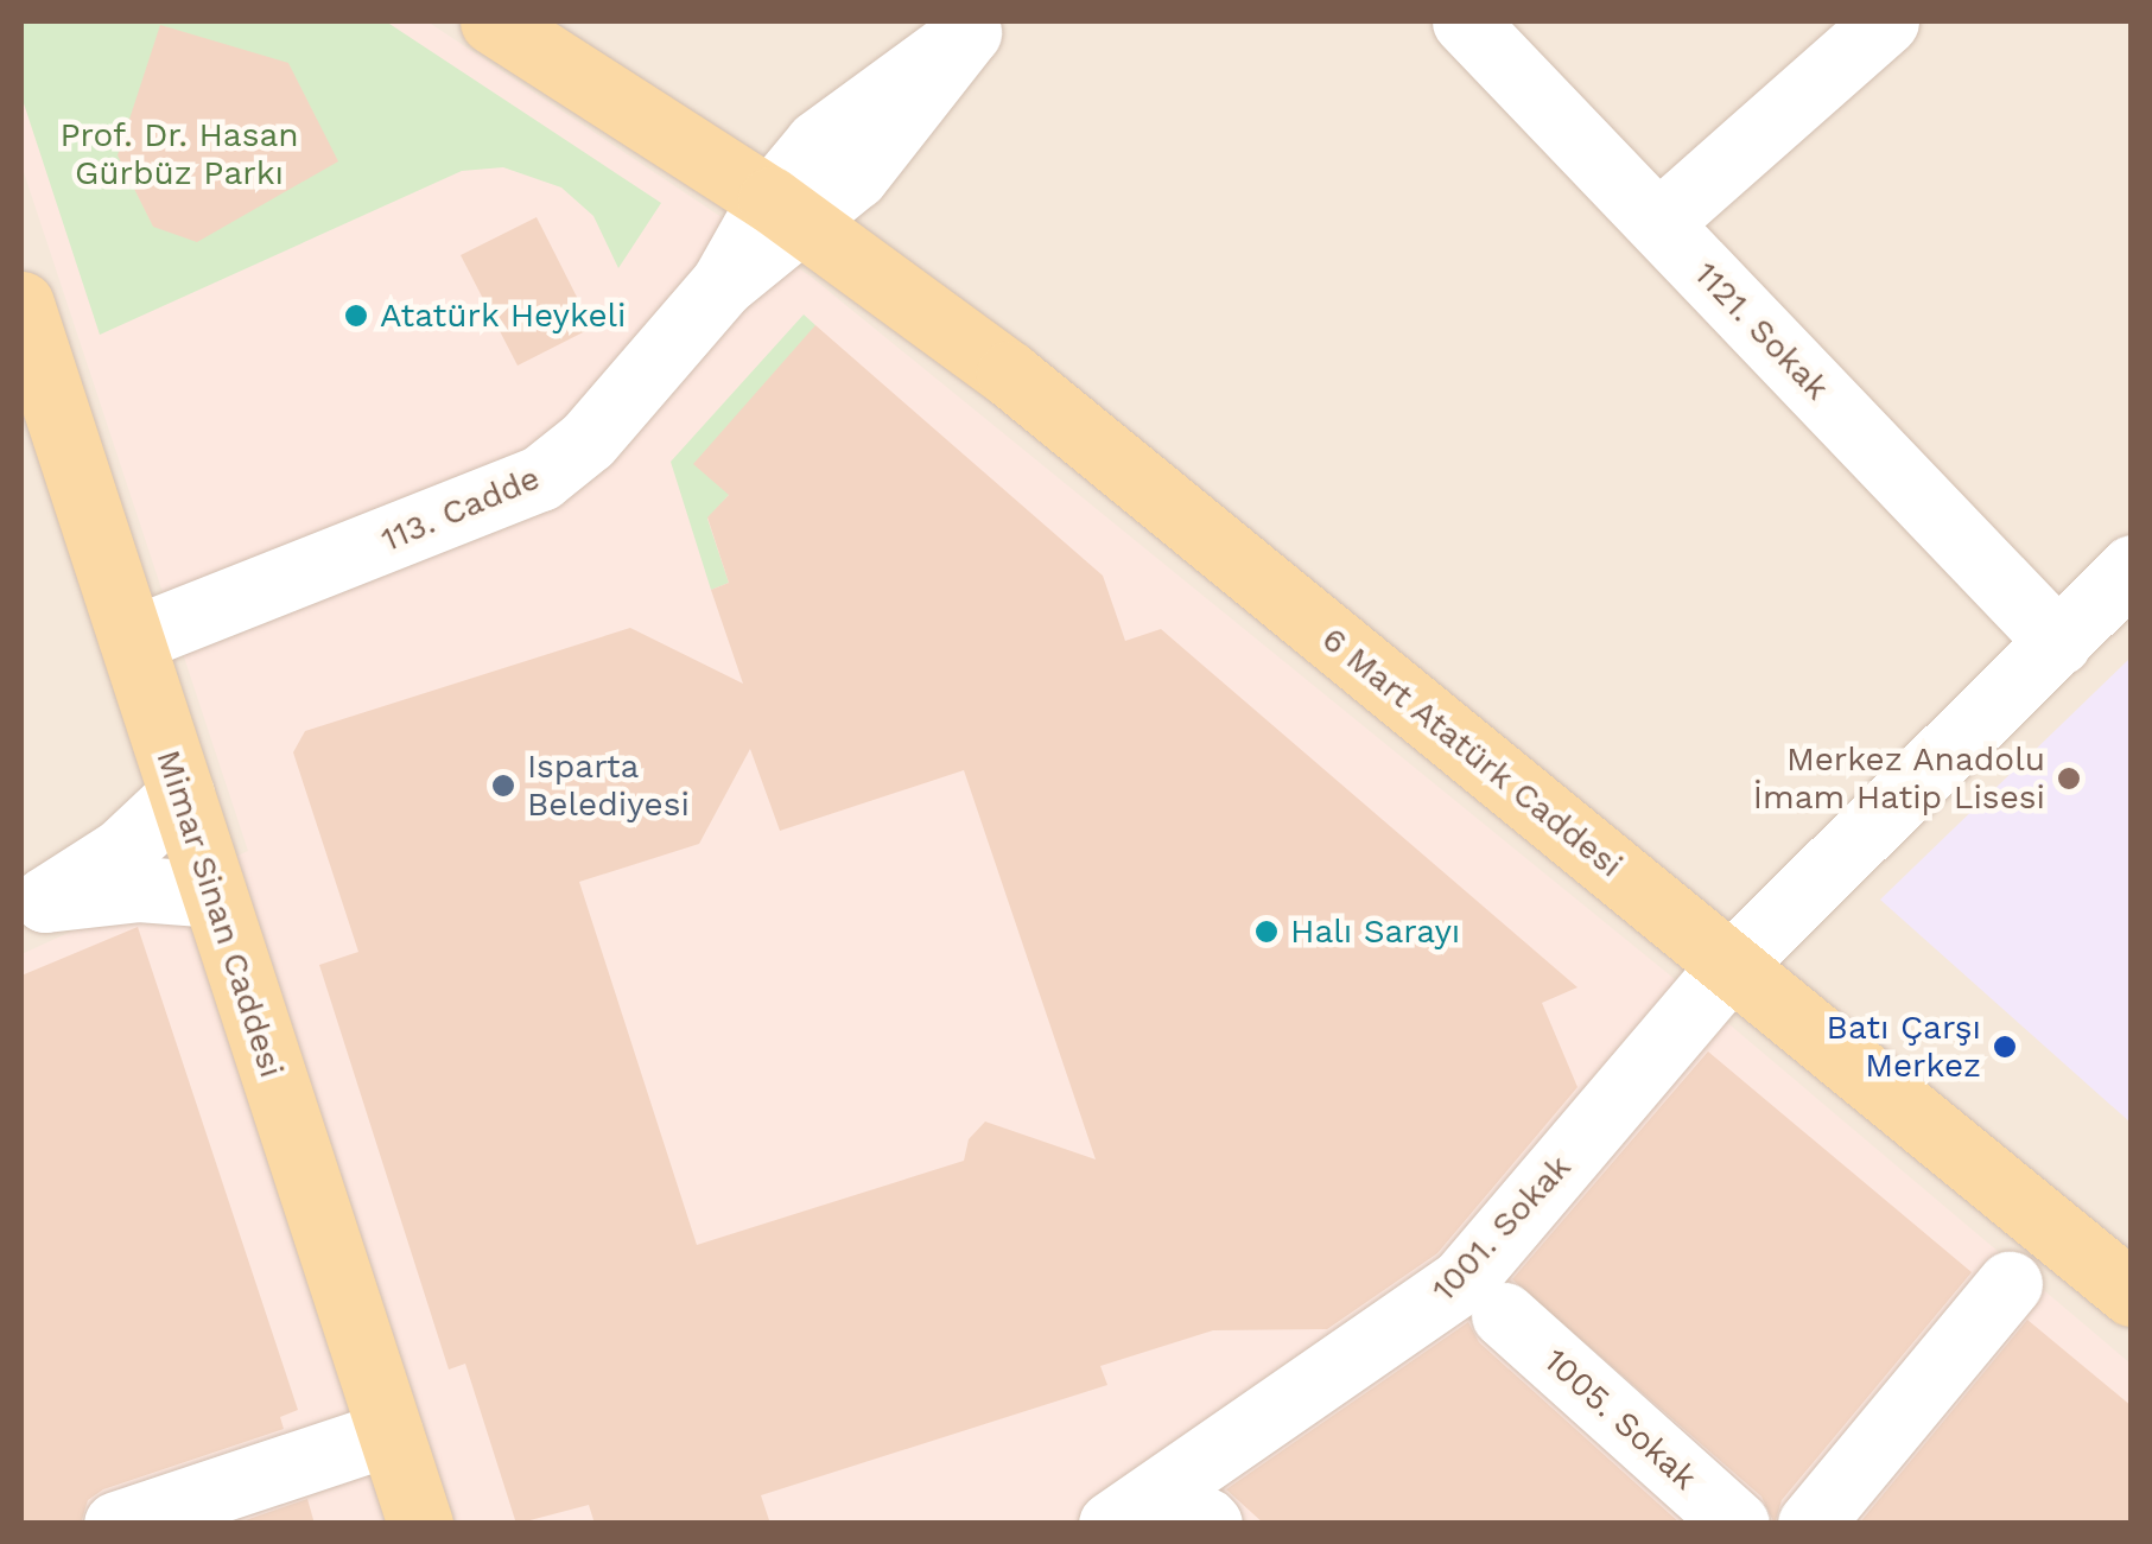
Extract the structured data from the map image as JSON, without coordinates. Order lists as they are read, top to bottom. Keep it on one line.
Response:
{"streets":{"main road":["6 Mart Atatürk Caddesi","Mimar Sinan Caddesi"],"street":["1121. Sokak","113. Cadde","1001. Sokak","1005. Sokak"]},"crossings":[["1121. Sokak","1001. Sokak"],["113. Cadde","6 Mart Atatürk Caddesi"],["113. Cadde","Mimar Sinan Caddesi"],["6 Mart Atatürk Caddesi","1001. Sokak"]],"parks":["Prof. Dr. Hasan Gürbüz Parkı"],"places":["Atatürk Heykeli","Merkez Anadolu İmam Hatip Lisesi","Isparta Belediyesi","Halı Sarayı","Batı Çarşı Merkez"]}
